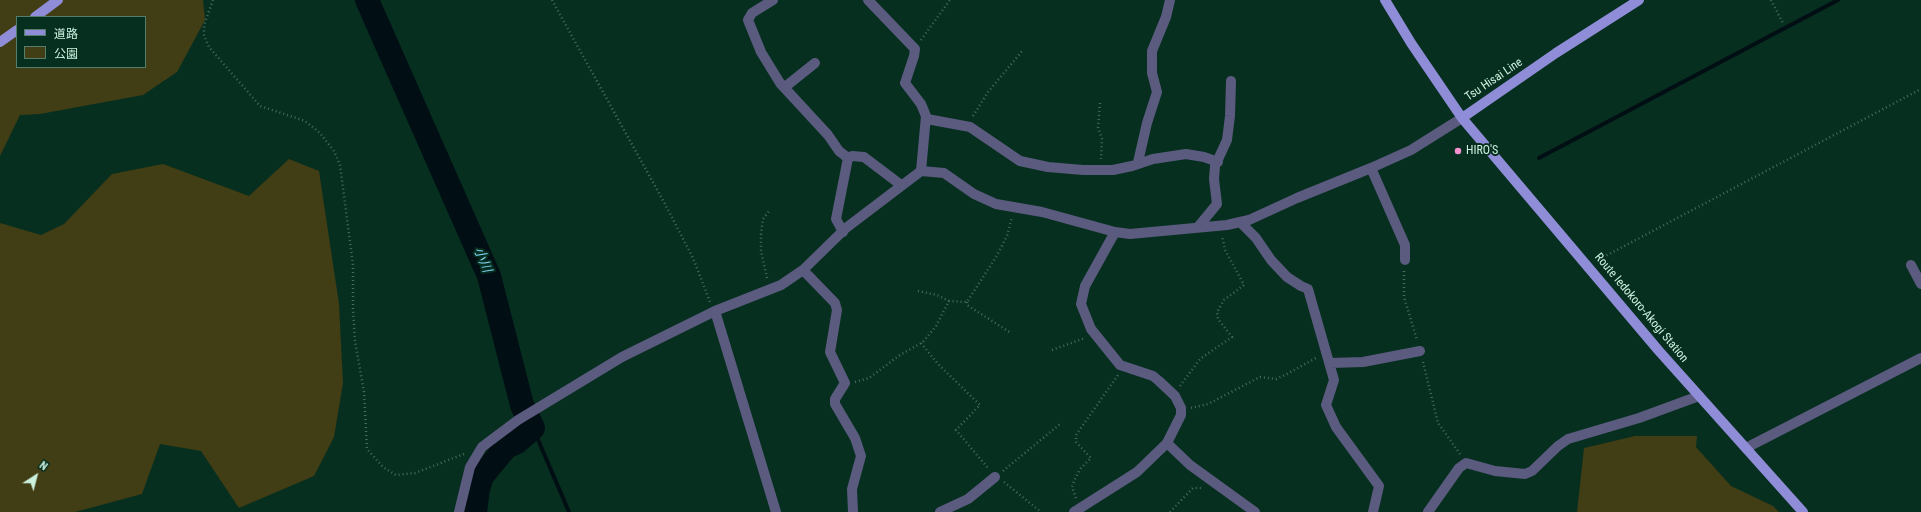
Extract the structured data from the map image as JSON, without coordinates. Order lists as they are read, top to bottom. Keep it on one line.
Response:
{"streets":{"main road":["Tsu Hisai Line","Route Iedokoro-Akogi Station"]},"crossings":[["Tsu Hisai Line","Route Iedokoro-Akogi Station"]],"water":["小川"],"places":["HIRO'S"],"legend":["道路","公園"],"north":"top right"}
